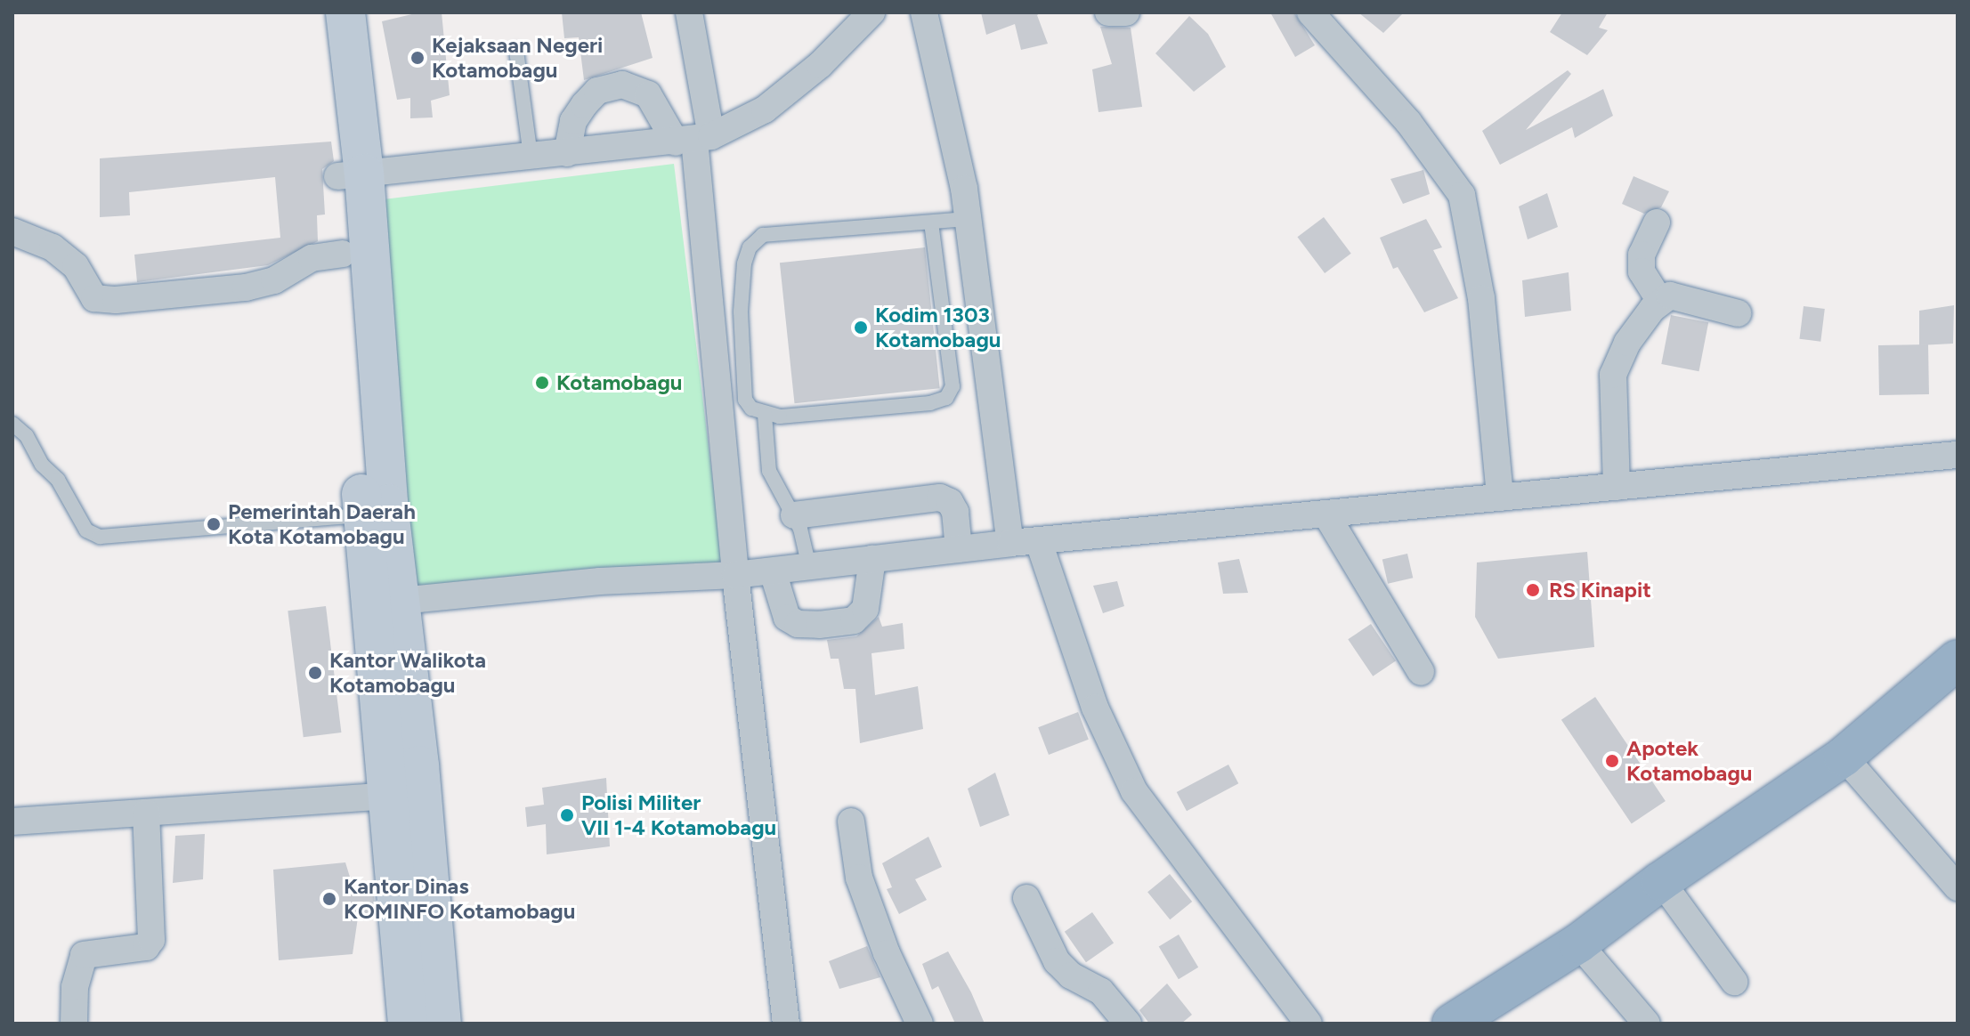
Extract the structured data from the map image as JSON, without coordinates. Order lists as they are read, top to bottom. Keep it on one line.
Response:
{"places":["Kejaksaan Negeri Kotamobagu","Kodim 1303 Kotamobagu","Kotamobagu","Pemerintah Daerah Kota Kotamobagu","RS Kinapit","Kantor Walikota Kotamobagu","Apotek Kotamobagu","Polisi Militer VII 1-4 Kotamobagu","Kantor Dinas KOMINFO Kotamobagu"]}
